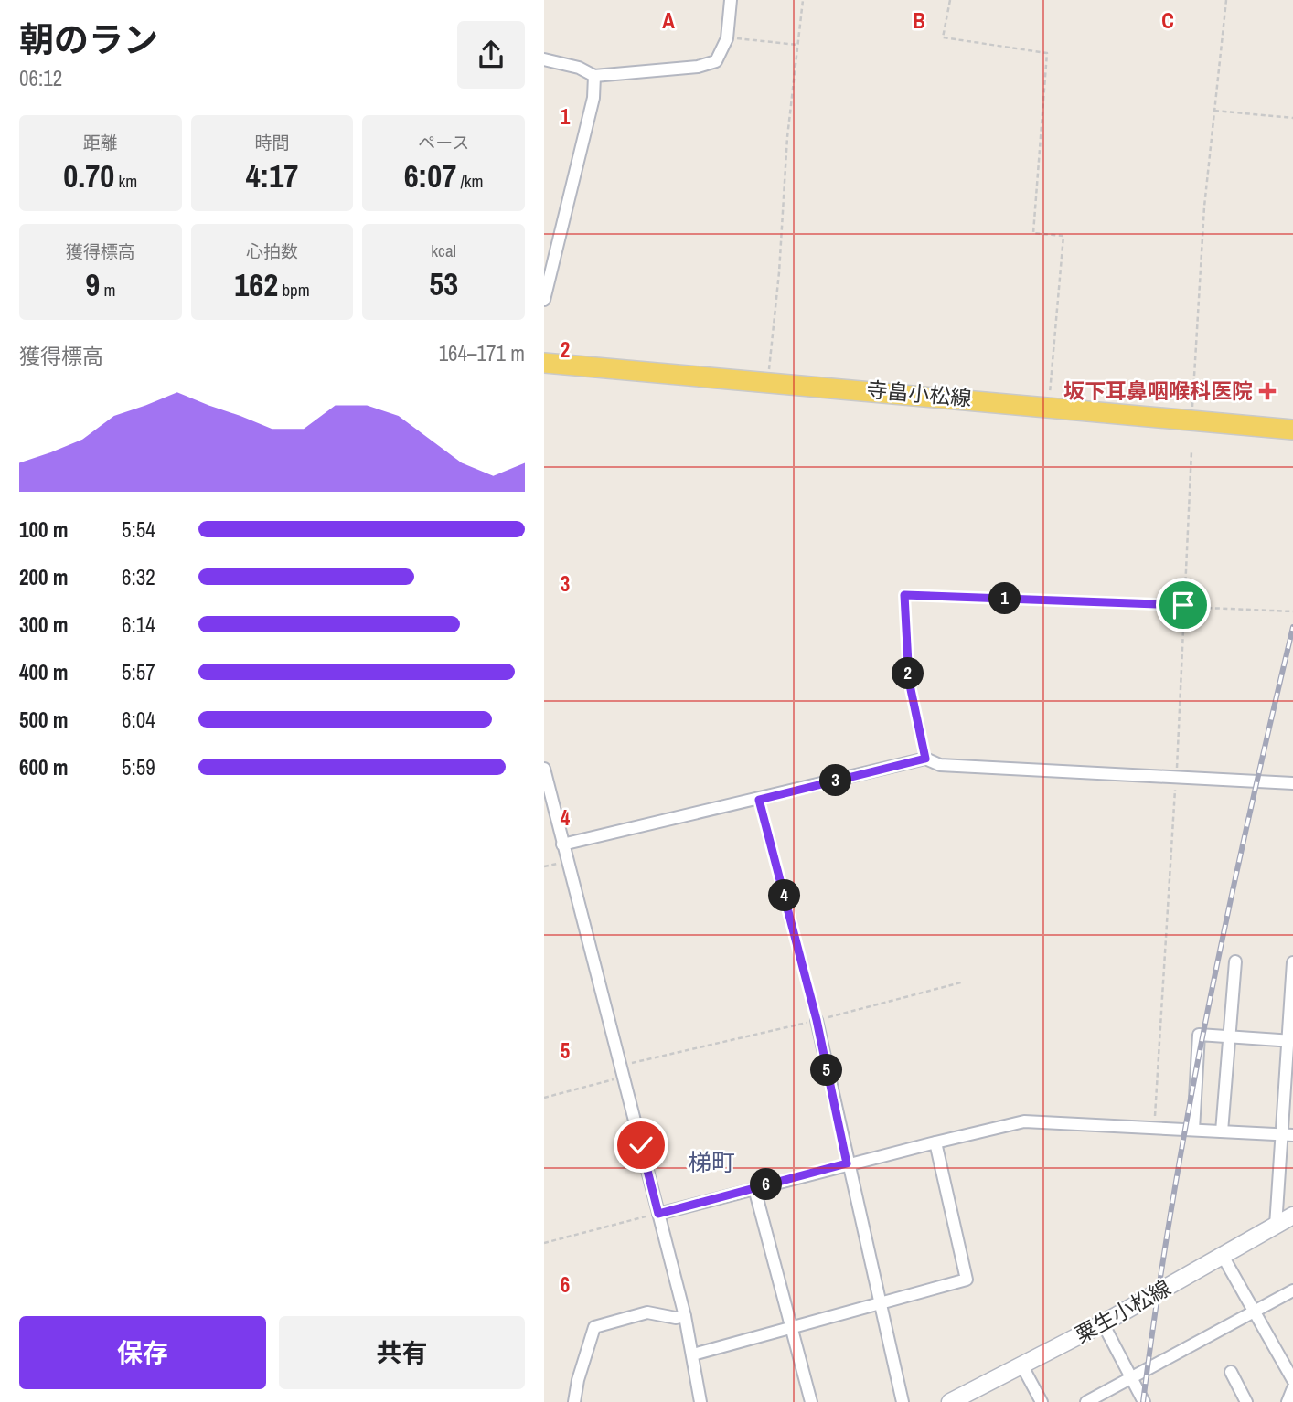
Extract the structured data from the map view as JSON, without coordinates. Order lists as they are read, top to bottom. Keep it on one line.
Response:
{"streets":{"main road":["寺畠小松線","粟生小松線"]},"districts":["梯町"],"places":{"health":["坂下耳鼻咽喉科医院"]},"page":{"heading":["朝のラン","06:12"],"stats":[["距離","0.70 km"],["時間","4:17"],["ペース","6:07 /km"],["獲得標高","9 m"],["心拍数","162 bpm"],["kcal","53"]],"chart":["獲得標高","164–171 m"],"list":[{"name":"100 m","note":"5:54"},{"name":"200 m","note":"6:32"},{"name":"300 m","note":"6:14"},{"name":"400 m","note":"5:57"},{"name":"500 m","note":"6:04"},{"name":"600 m","note":"5:59"}],"pins":["1","2","3","4","5","6"],"buttons":["保存","共有"]},"grid":{"columns":["A","B","C"],"rows":["1","2","3","4","5","6"]}}
